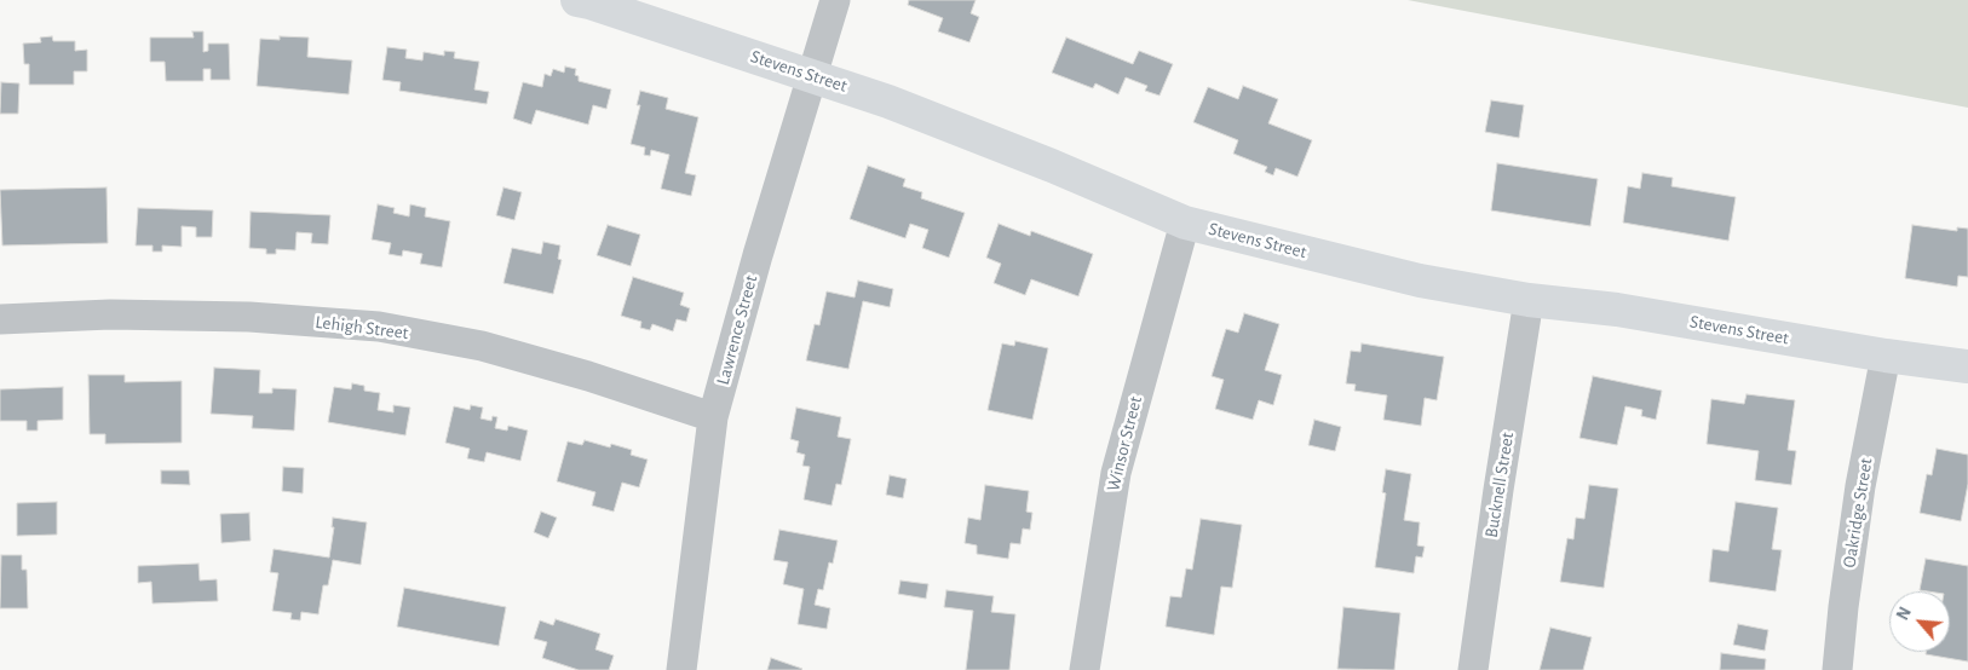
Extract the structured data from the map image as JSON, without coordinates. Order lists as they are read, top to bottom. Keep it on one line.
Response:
{"streets":{"street":["Stevens Street","Lehigh Street","Lawrence Street","Winsor Street","Bucknell Street","Oakridge Street"]},"crossings":[["Stevens Street","Lawrence Street"],["Stevens Street","Winsor Street"],["Stevens Street","Bucknell Street"],["Stevens Street","Oakridge Street"],["Lehigh Street","Lawrence Street"]],"north":"top left"}
